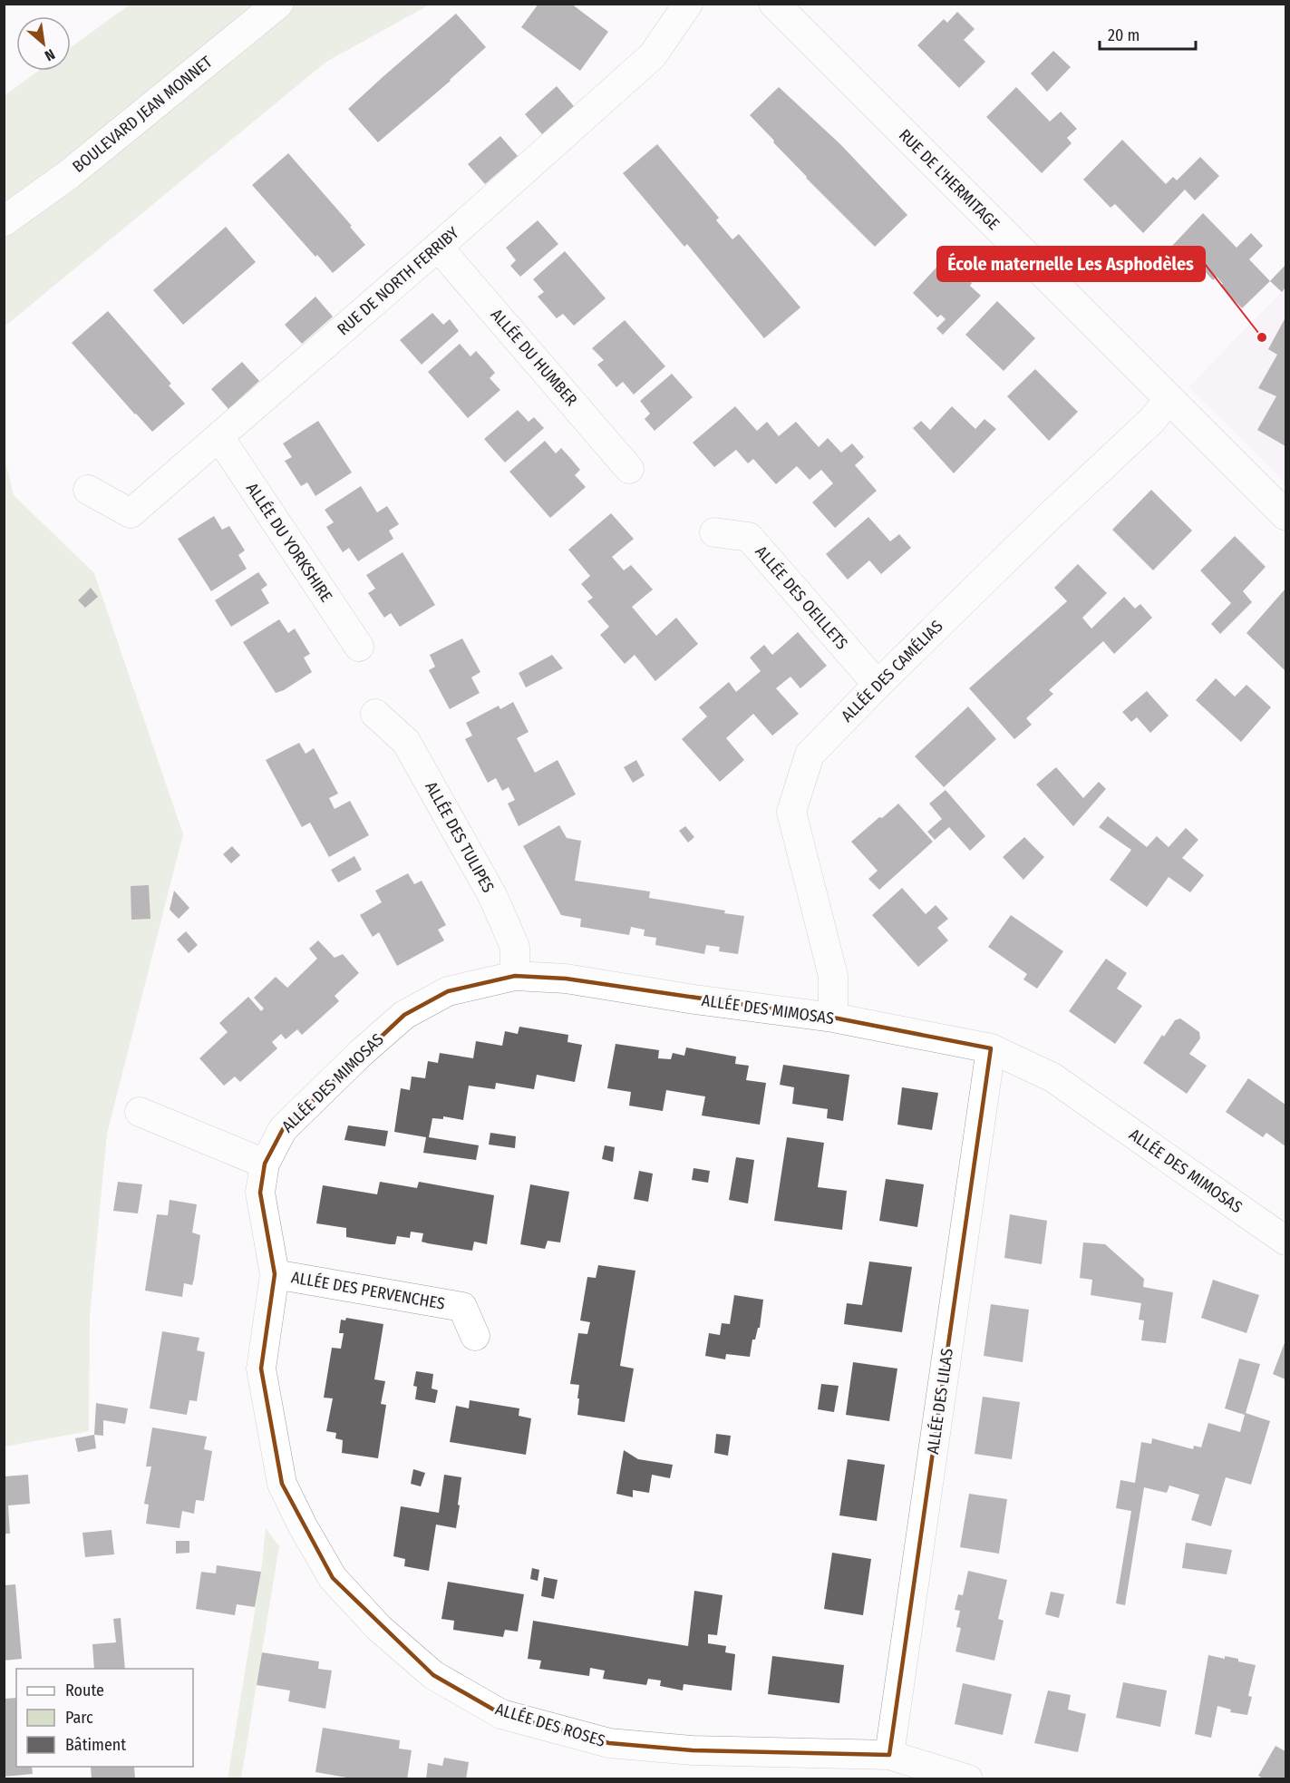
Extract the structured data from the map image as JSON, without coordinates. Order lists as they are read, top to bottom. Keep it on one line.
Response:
{"streets":{"street":["BOULEVARD JEAN MONNET","RUE DE L'HERMITAGE","RUE DE NORTH FERRIBY","ALLÉE DU HUMBER","ALLÉE DU YORKSHIRE","ALLÉE DES OEILLETS","ALLÉE DES CAMÉLIAS","ALLÉE DES TULIPES","ALLÉE DES MIMOSAS","ALLÉE DES PERVENCHES","ALLÉE DES LILAS","ALLÉE DES ROSES"]},"crossings":[["RUE DE L'HERMITAGE","ALLÉE DES CAMÉLIAS"],["RUE DE NORTH FERRIBY","ALLÉE DU HUMBER"],["RUE DE NORTH FERRIBY","ALLÉE DU YORKSHIRE"],["ALLÉE DES OEILLETS","ALLÉE DES CAMÉLIAS"],["ALLÉE DES CAMÉLIAS","ALLÉE DES MIMOSAS"],["ALLÉE DES TULIPES","ALLÉE DES MIMOSAS"],["ALLÉE DES MIMOSAS","ALLÉE DES PERVENCHES"],["ALLÉE DES MIMOSAS","ALLÉE DES LILAS"],["ALLÉE DES MIMOSAS","ALLÉE DES ROSES"],["ALLÉE DES PERVENCHES","ALLÉE DES ROSES"],["ALLÉE DES LILAS","ALLÉE DES ROSES"]],"places":["École maternelle Les Asphodèles"],"legend":["Route","Parc","Bâtiment"],"scale_bar":"20 m","north":"bottom right"}
